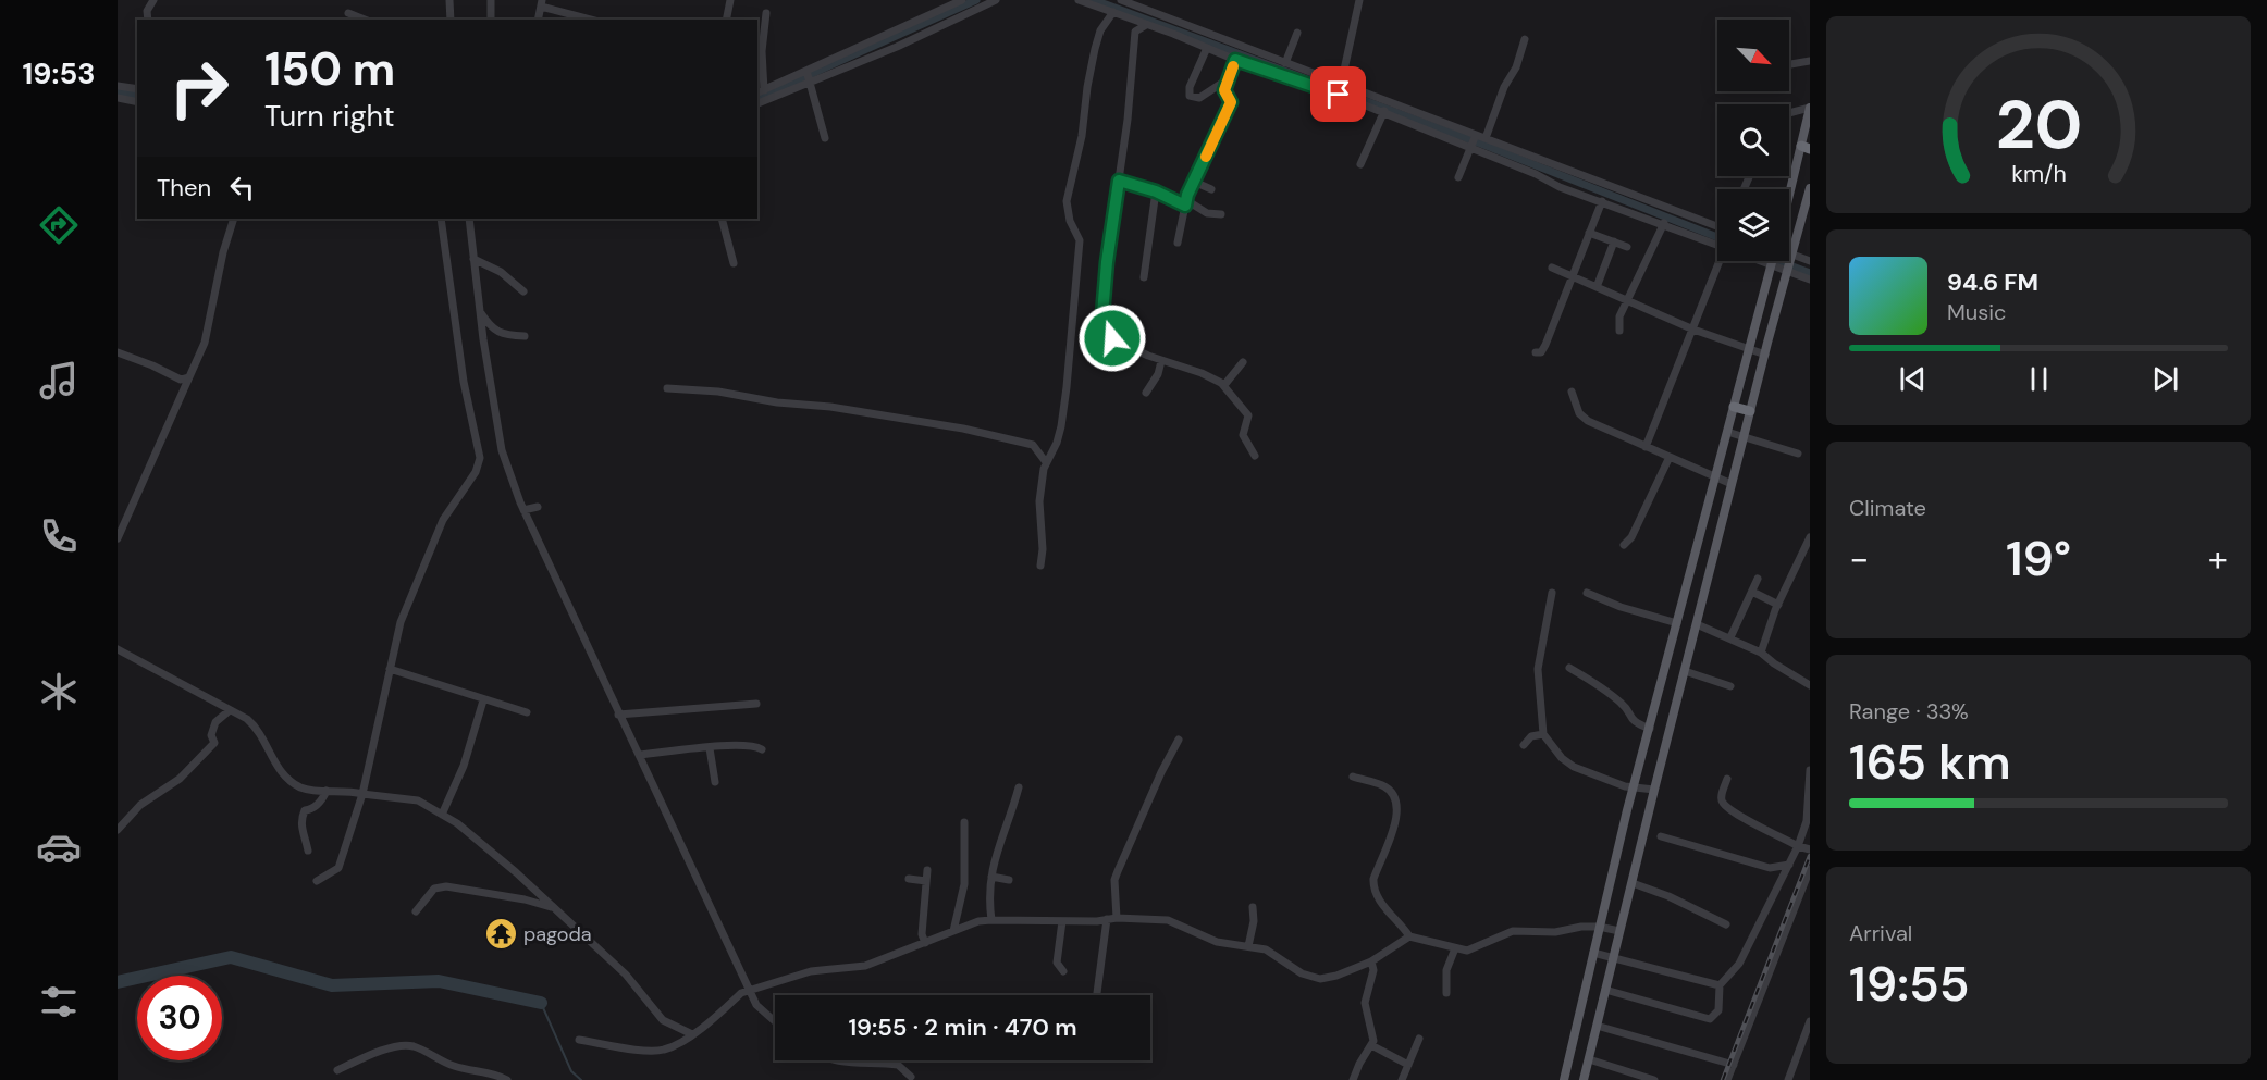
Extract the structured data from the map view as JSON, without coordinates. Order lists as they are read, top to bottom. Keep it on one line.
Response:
{"places":{"temple":["pagoda"]},"north":"bottom right","page":{"tabs":"19:53","turn":["150 m","Turn right"],"then":"Then","song":["94.6 FM","Music"],"tile":["Climate",["Range · 33%","165 km"],["Arrival","19:55"]],"heat":["−","19°","+"],"limit":"30","trip":"19:55 · 2 min · 470 m","gauge":["20","km/h"]}}
